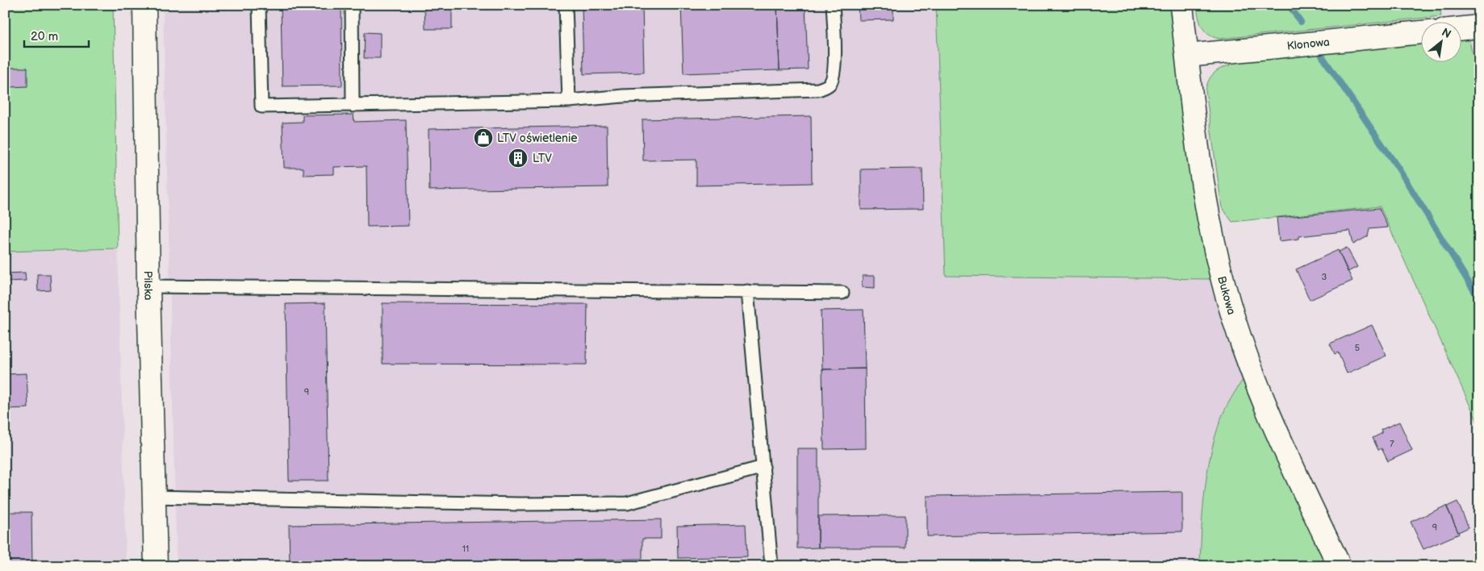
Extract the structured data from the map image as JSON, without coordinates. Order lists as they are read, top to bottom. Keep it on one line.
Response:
{"streets":{"street":["Klonowa","Pilska","Bukowa"]},"crossings":[["Klonowa","Bukowa"]],"places":{"shop":["LTV oświetlenie"],"building":["LTV"]},"house_numbers":["3","5","9","7","9","11"],"scale_bar":"20 m","north":"top right"}
